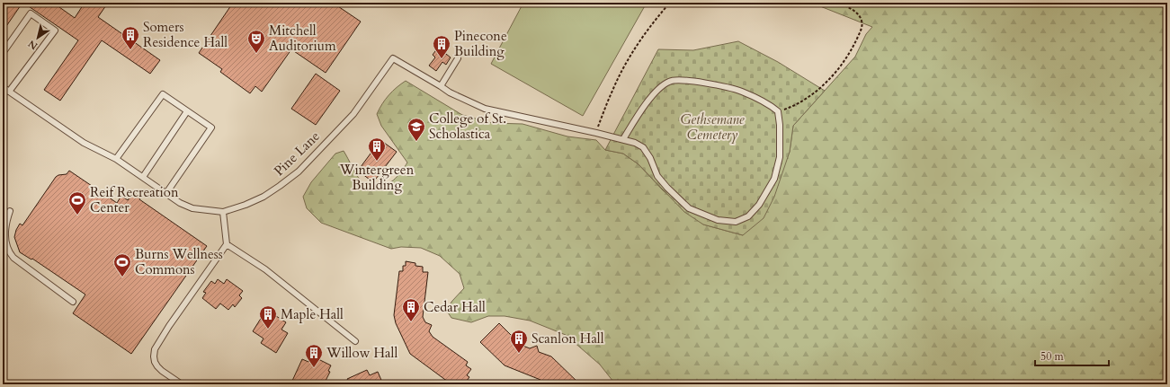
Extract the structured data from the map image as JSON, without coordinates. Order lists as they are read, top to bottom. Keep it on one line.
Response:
{"streets":{"lane":["Pine Lane"]},"parks":["Gethsemane Cemetery"],"places":{"building":["Somers Residence Hall","Pinecone Building","Wintergreen Building","Cedar Hall","Maple Hall","Scanlon Hall","Willow Hall"],"theatre":["Mitchell Auditorium"],"school or university":["College of St. Scholastica"],"sports":["Reif Recreation Center","Burns Wellness Commons"]},"scale_bar":"50 m","north":"bottom left"}
